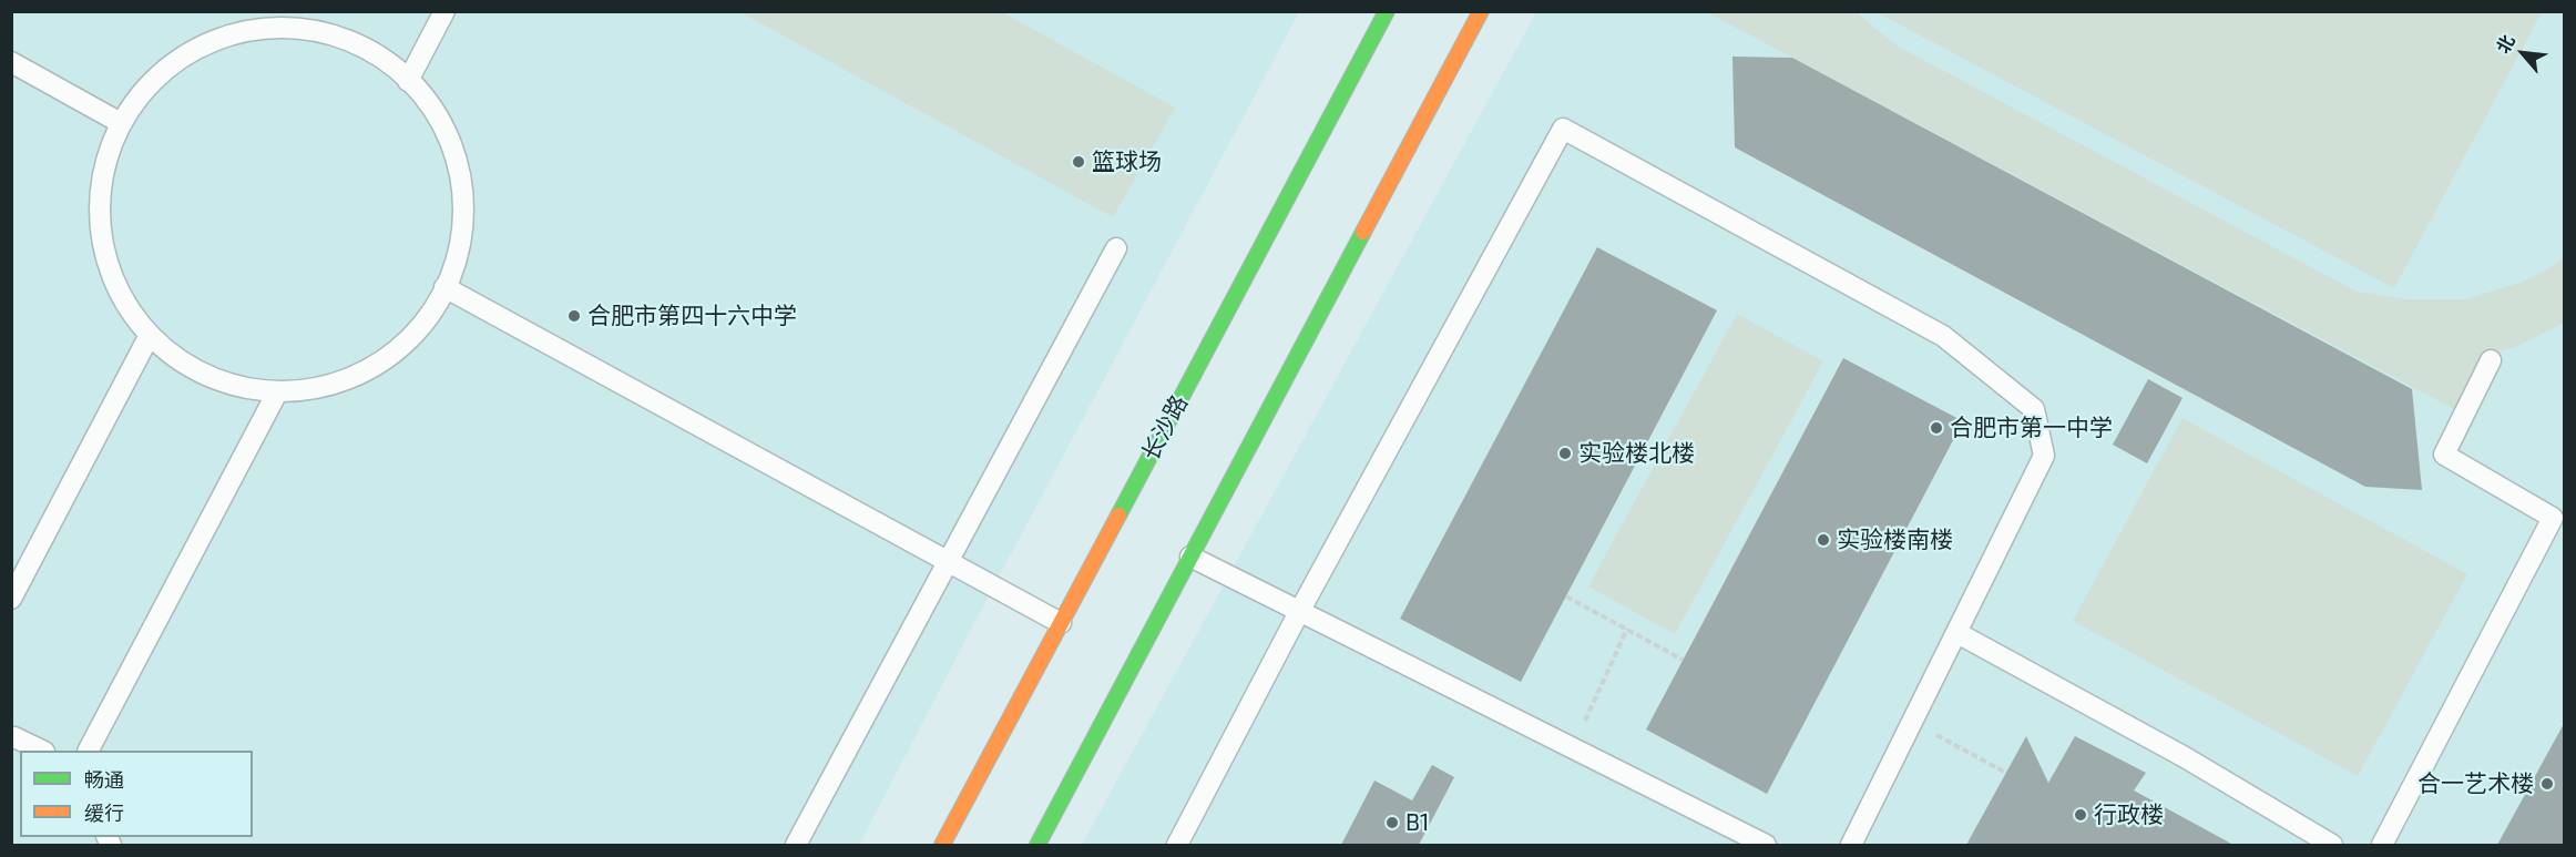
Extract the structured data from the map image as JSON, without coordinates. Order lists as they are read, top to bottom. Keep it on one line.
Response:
{"streets":{"street":["长沙路"]},"places":["篮球场","合肥市第四十六中学","合肥市第一中学","实验楼北楼","实验楼南楼","合一艺术楼","行政楼","B1"],"legend":["畅通","缓行"],"north":"top left"}
